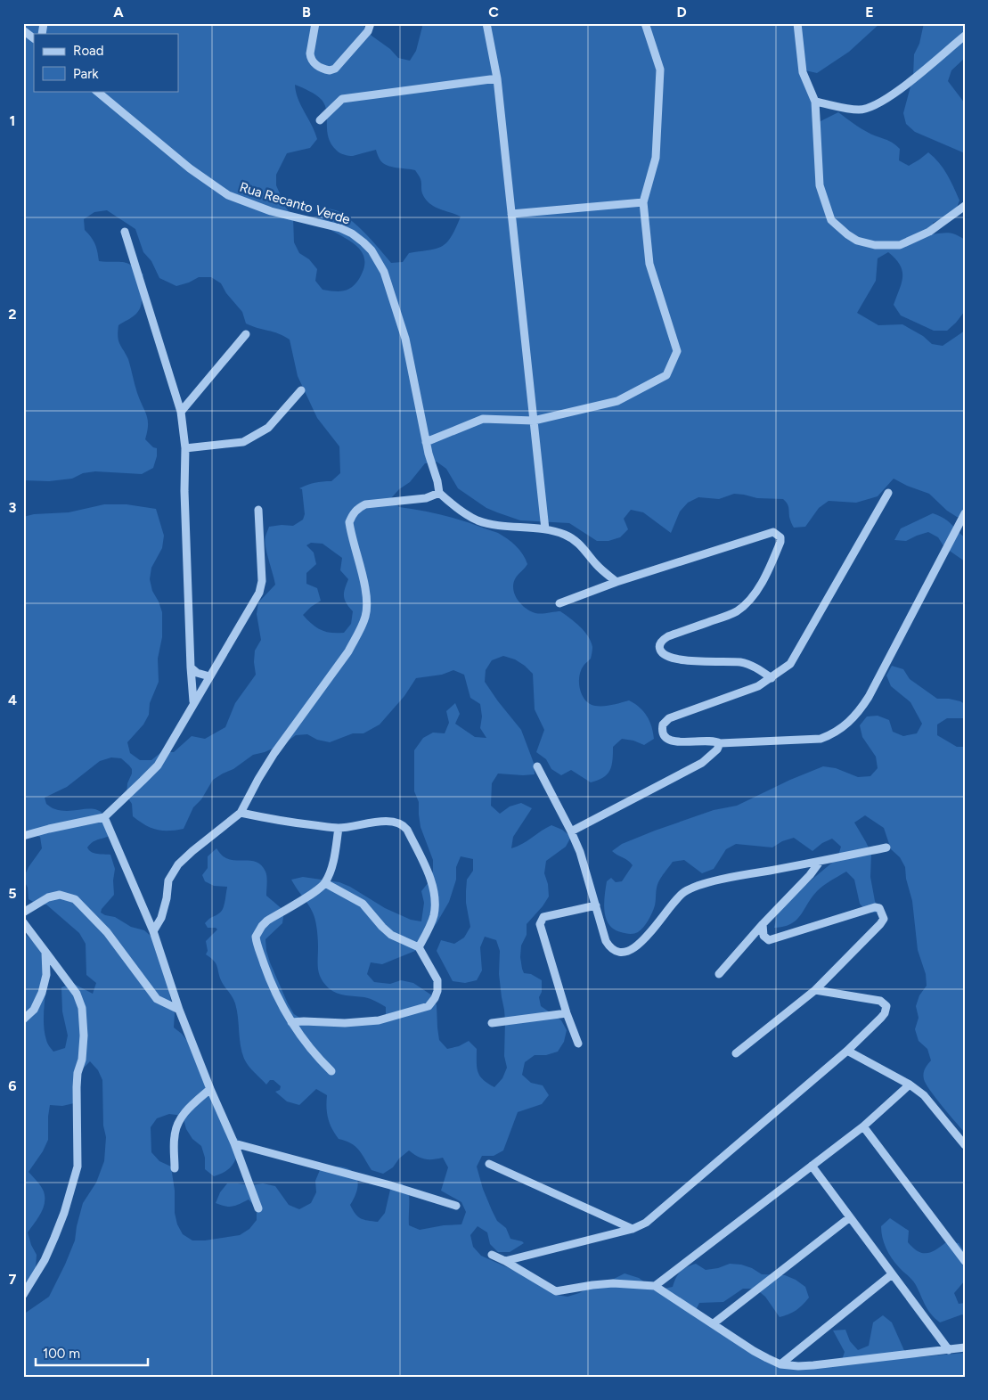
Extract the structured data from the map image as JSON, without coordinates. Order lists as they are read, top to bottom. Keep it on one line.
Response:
{"streets":{"street":["Rua Recanto Verde"]},"legend":["Road","Park"],"scale_bar":"100 m","grid":{"columns":["A","B","C","D","E"],"rows":["1","2","3","4","5","6","7"]}}
